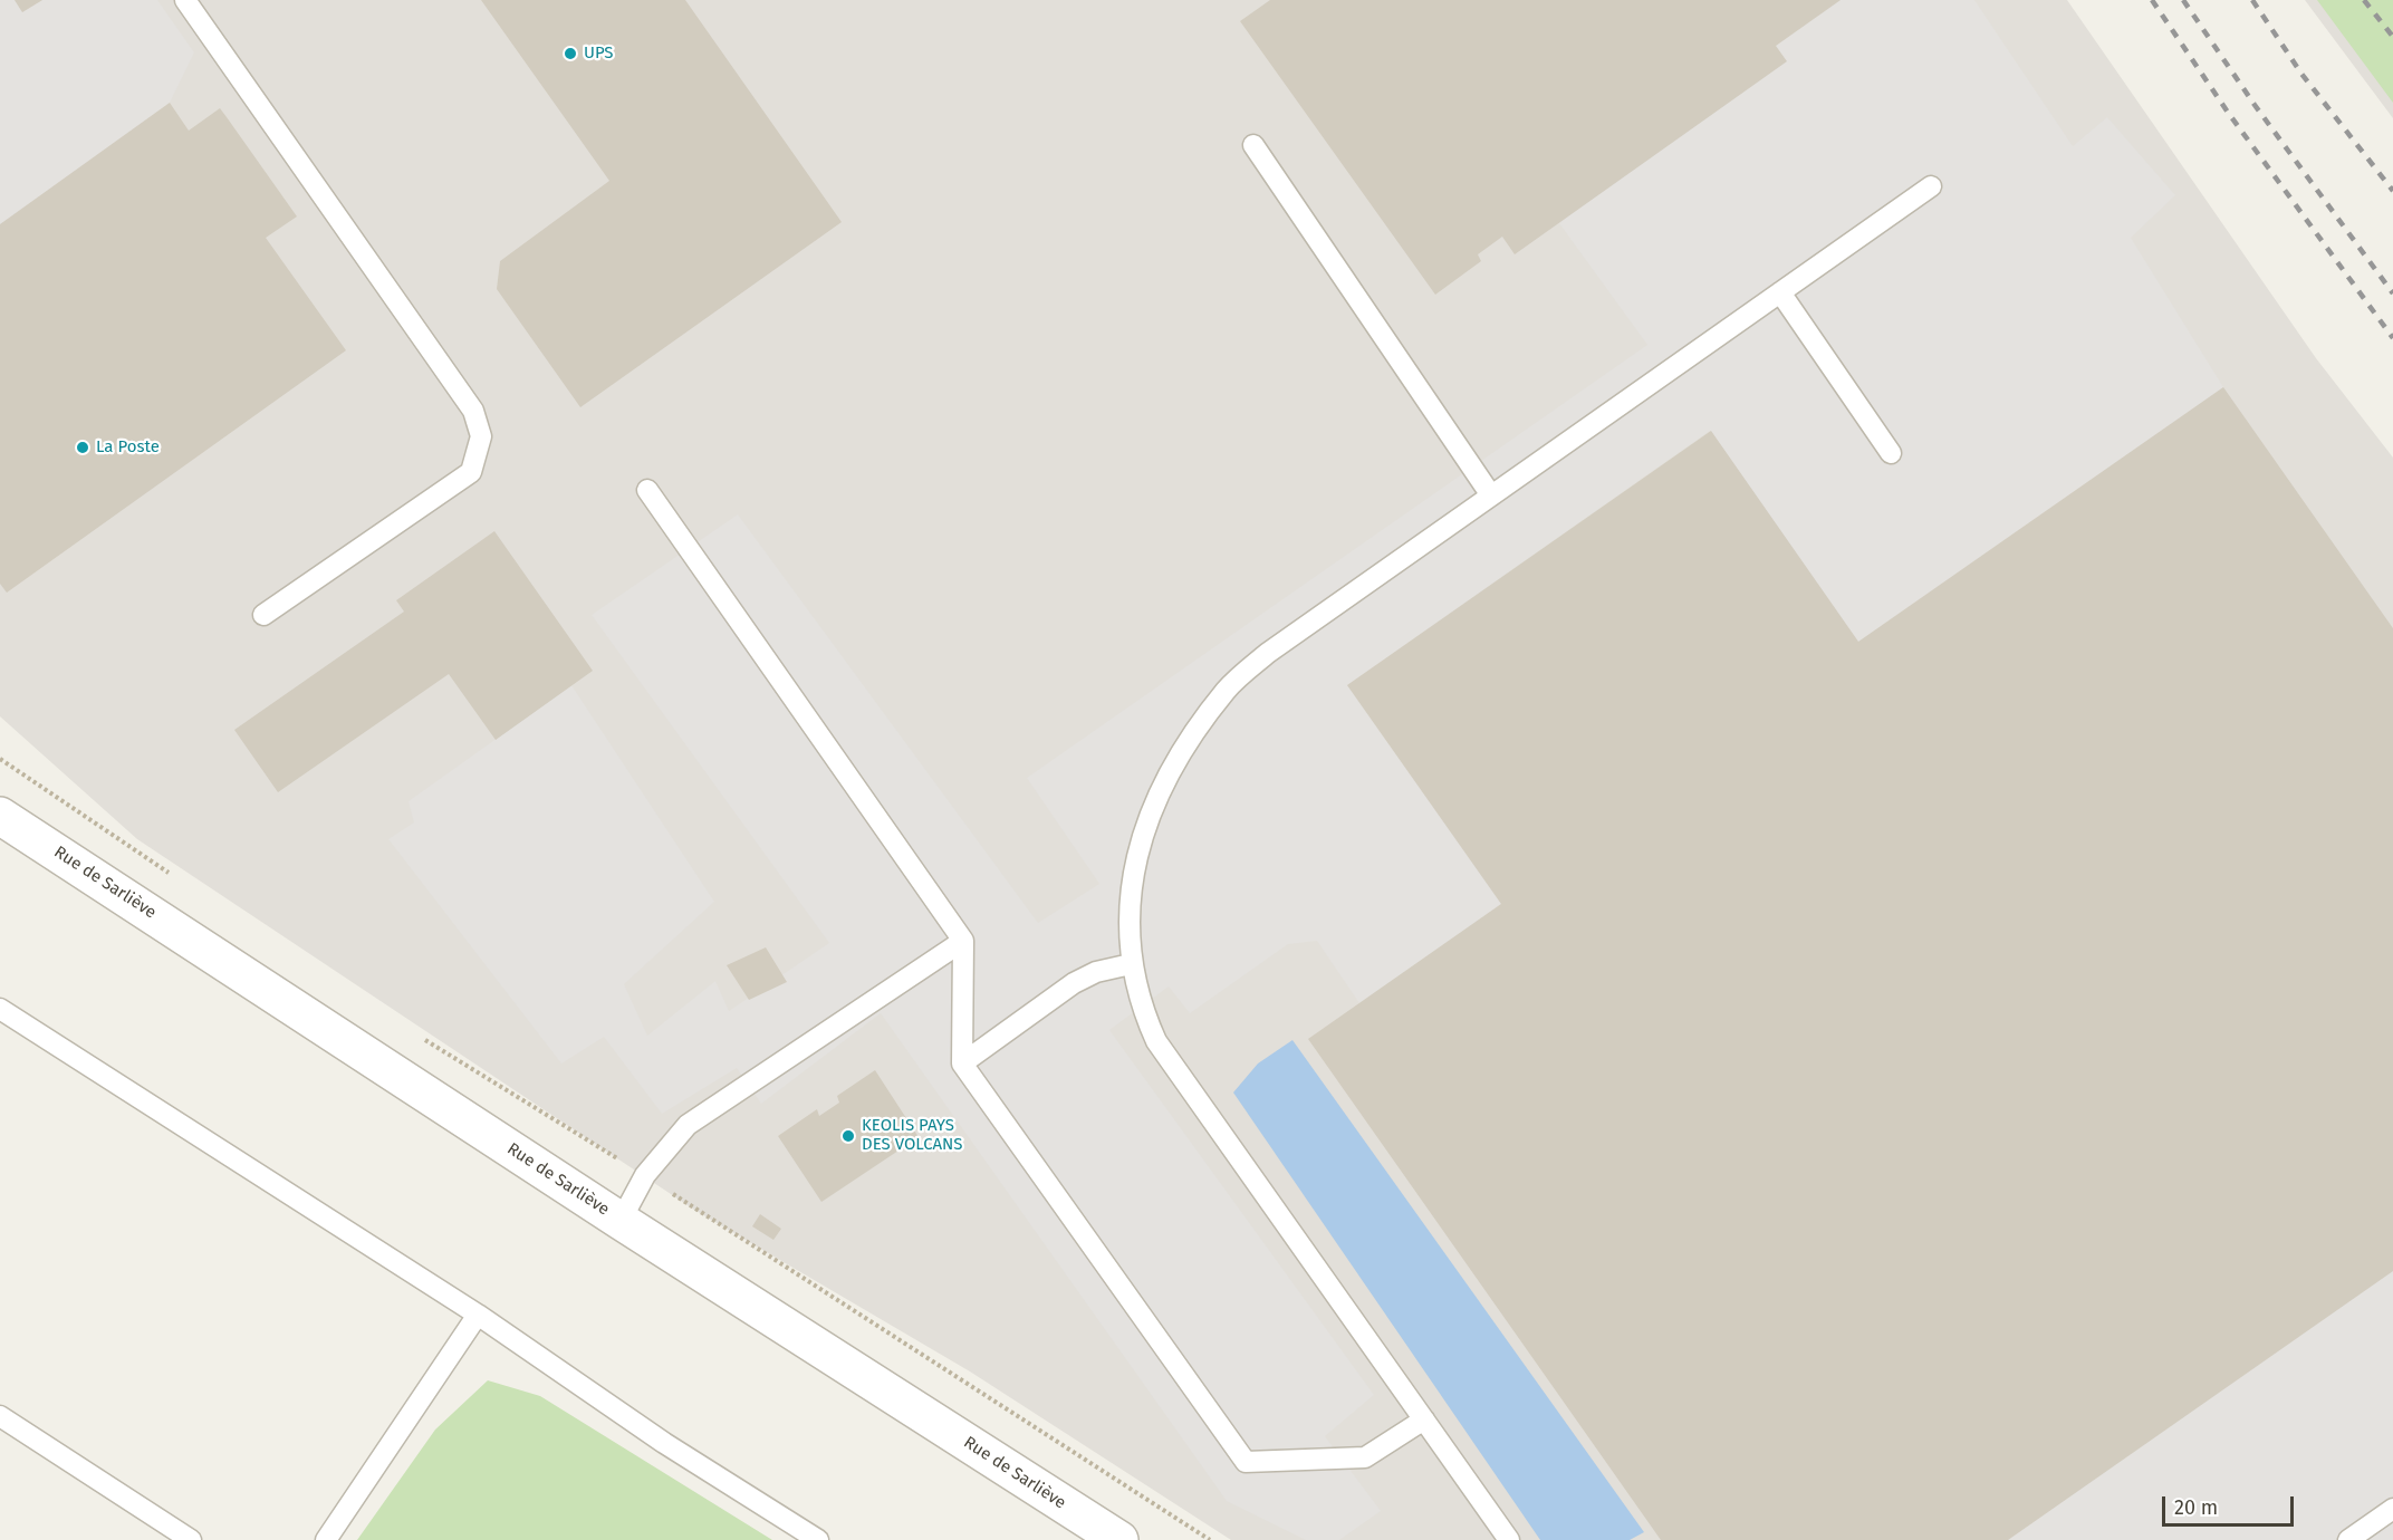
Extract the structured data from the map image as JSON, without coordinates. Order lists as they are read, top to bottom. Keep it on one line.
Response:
{"streets":{"street":["Rue de Sarliève"]},"places":["UPS","La Poste","KEOLIS PAYS DES VOLCANS"],"scale_bar":"20 m"}
